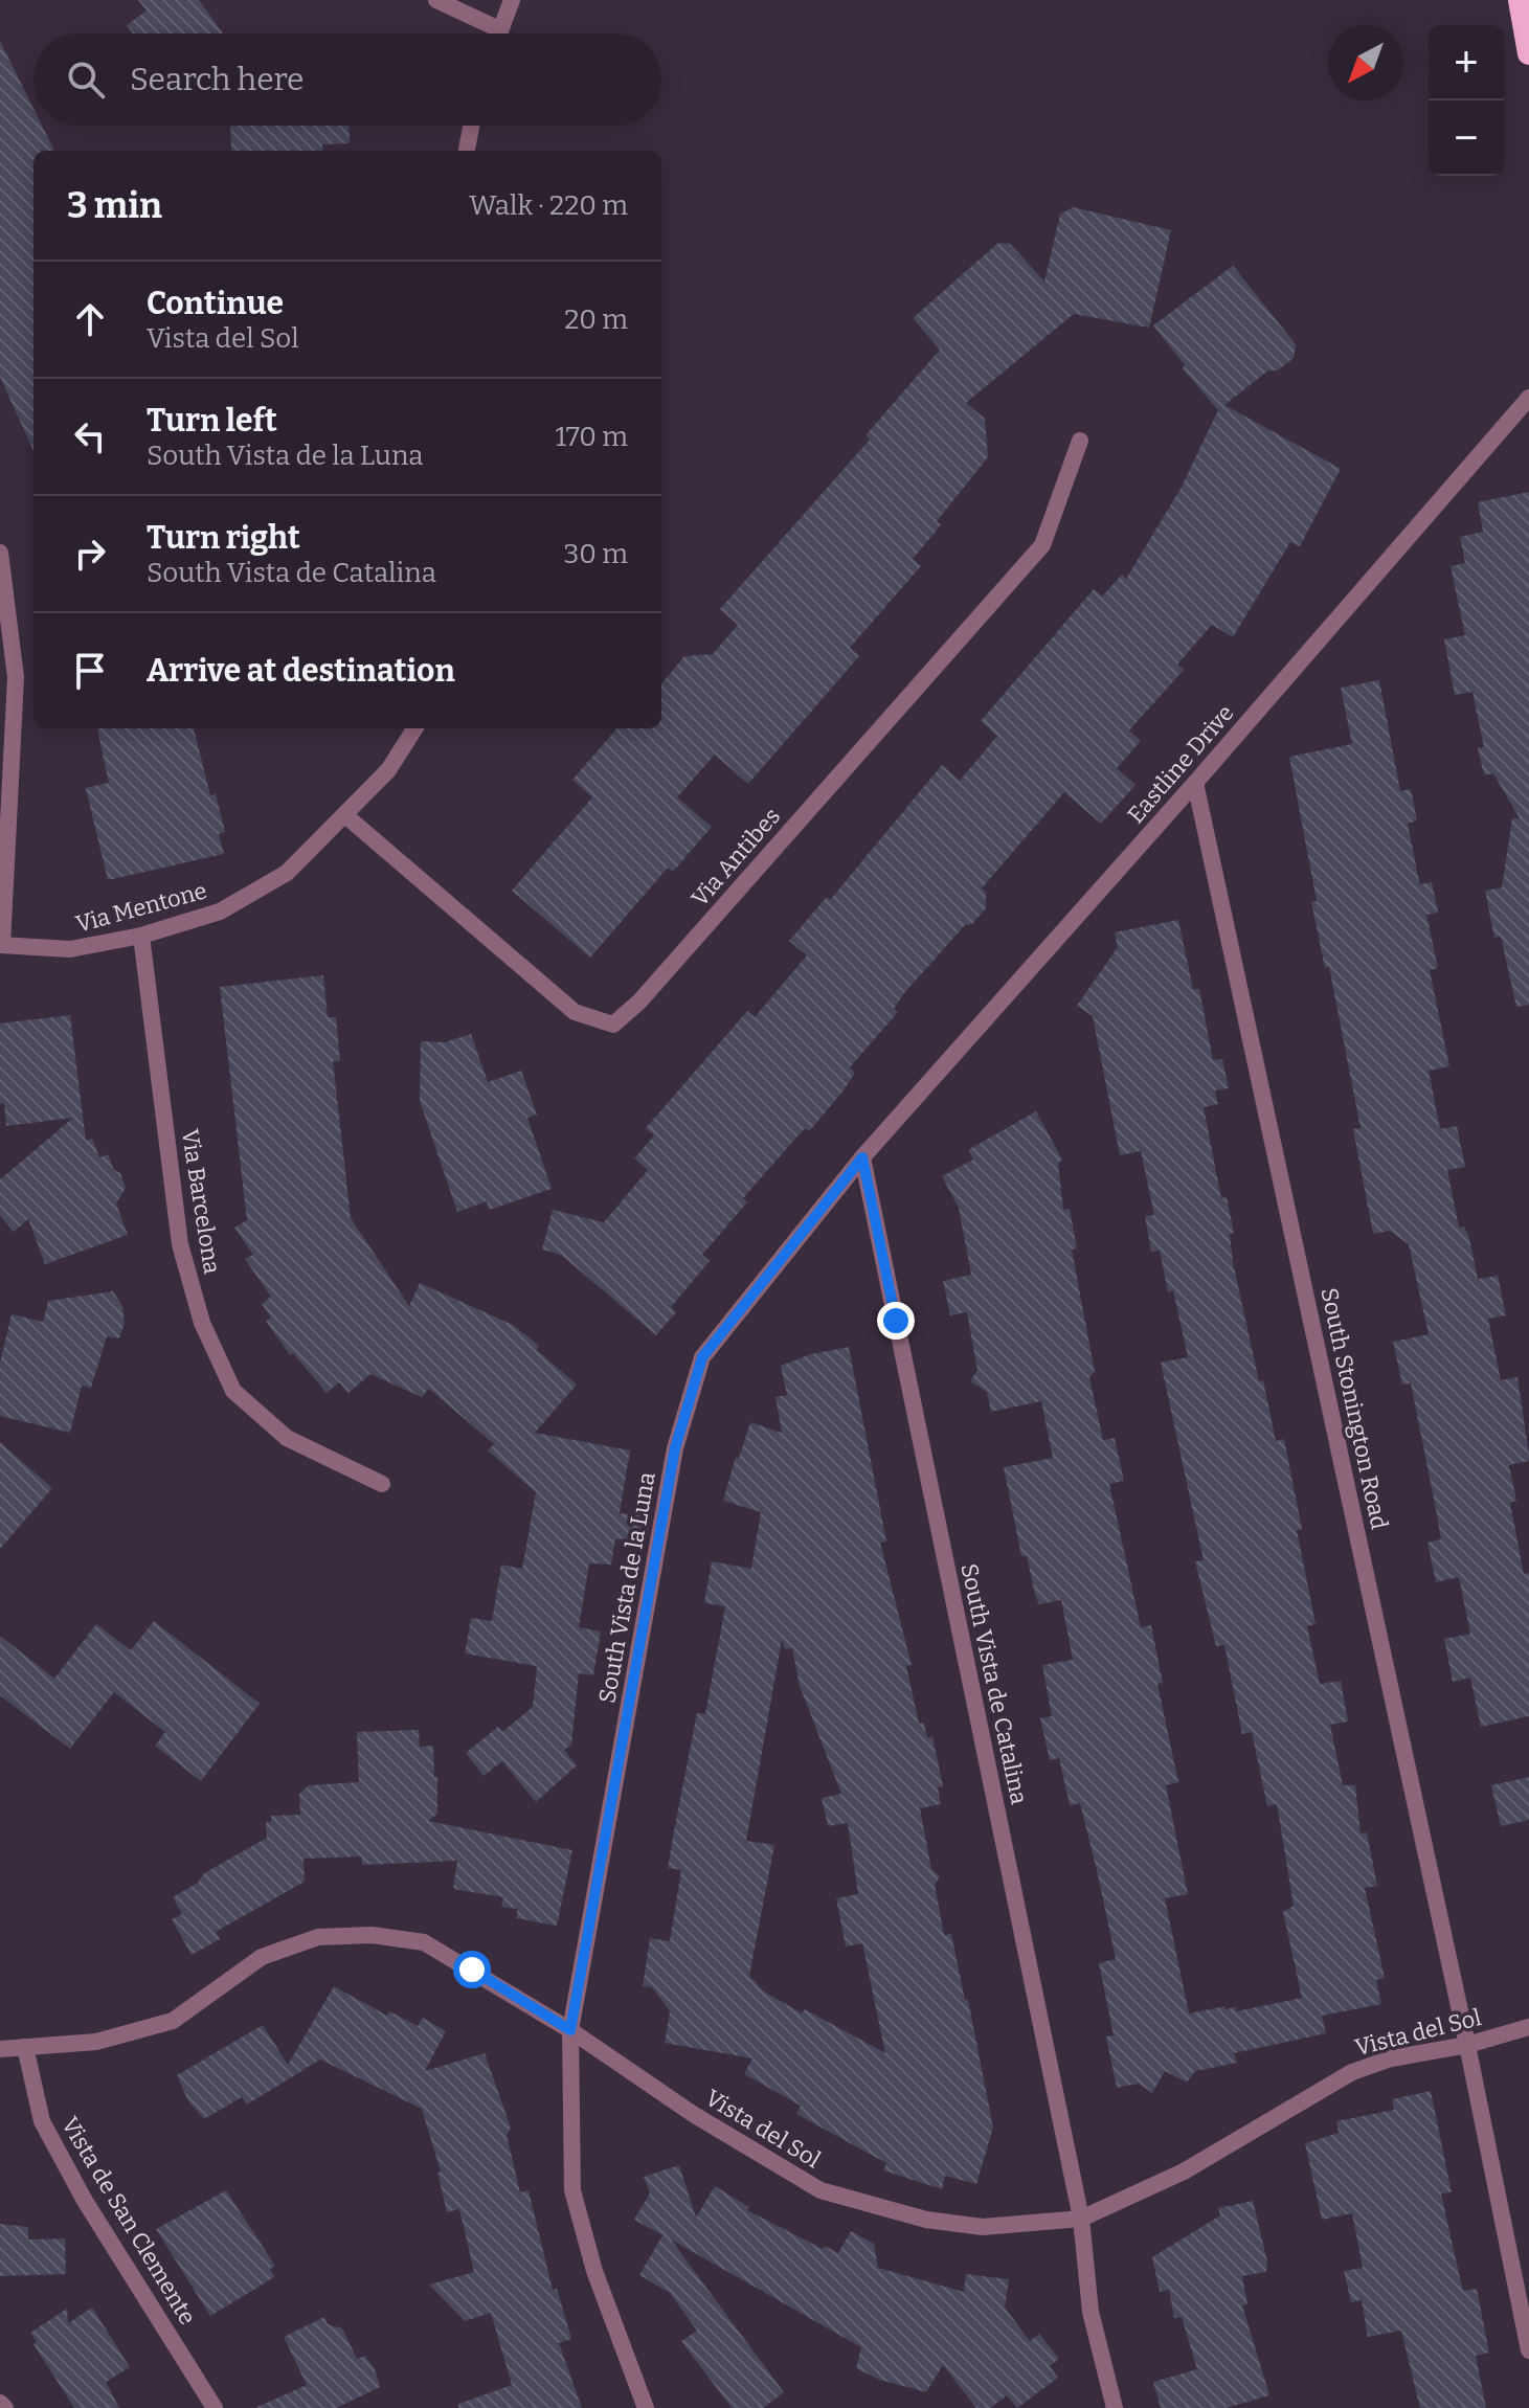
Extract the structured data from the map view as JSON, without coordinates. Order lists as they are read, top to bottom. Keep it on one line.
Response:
{"streets":{"street":["Eastline Drive","Via Antibes","Via Mentone","Via Barcelona","South Stonington Road","South Vista de la Luna","South Vista de Catalina","Vista del Sol","Vista de San Clemente"]},"crossings":[["Eastline Drive","South Stonington Road"],["Eastline Drive","South Vista de la Luna"],["Eastline Drive","South Vista de Catalina"],["Via Antibes","Via Mentone"],["Via Mentone","Via Barcelona"],["South Stonington Road","Vista del Sol"],["South Vista de la Luna","South Vista de Catalina"],["South Vista de la Luna","Vista del Sol"],["South Vista de Catalina","Vista del Sol"],["Vista del Sol","Vista de San Clemente"]],"north":"bottom left","page":{"map_buttons":["+","−"],"search":"Search here","heading":["3 min","Walk · 220 m"],"list":[["Continue","Vista del Sol","20 m"],["Turn left","South Vista de la Luna","170 m"],["Turn right","South Vista de Catalina","30 m"],"Arrive at destination"]}}
